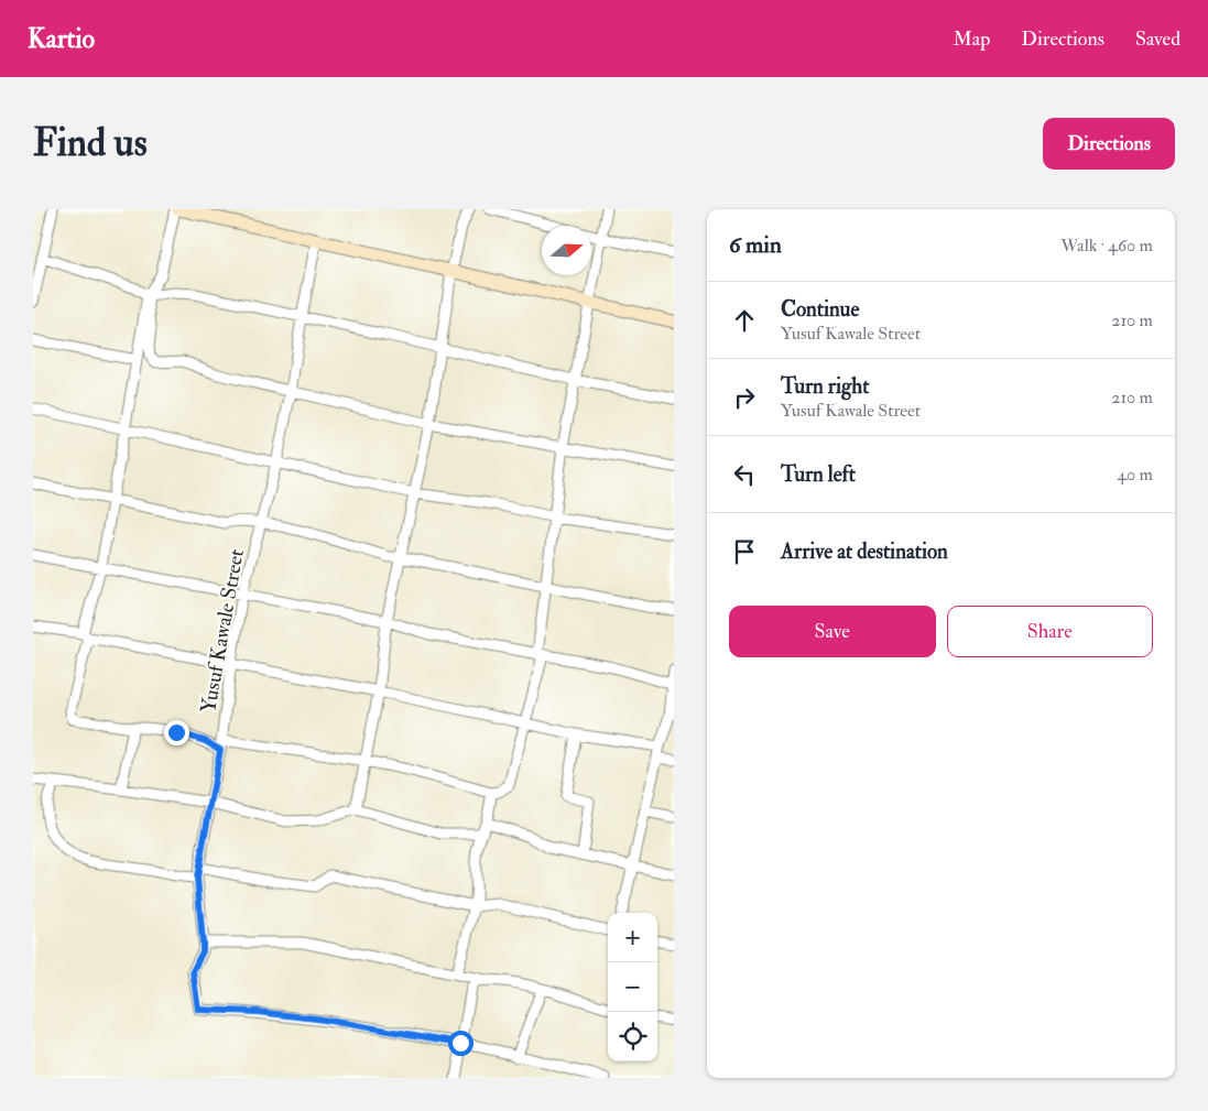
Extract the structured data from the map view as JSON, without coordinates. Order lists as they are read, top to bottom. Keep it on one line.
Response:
{"streets":{"street":["Yusuf Kawale Street"]},"north":"right","page":{"header":"Kartio","nav":["Map","Directions","Saved"],"buttons":["Directions",["Save","Share"]],"title":"Find us","heading":["6 min","Walk · 460 m"],"list":[["Continue","Yusuf Kawale Street","210 m"],["Turn right","Yusuf Kawale Street","210 m"],["Turn left","40 m"],"Arrive at destination"],"map_buttons":["+","−"]}}
